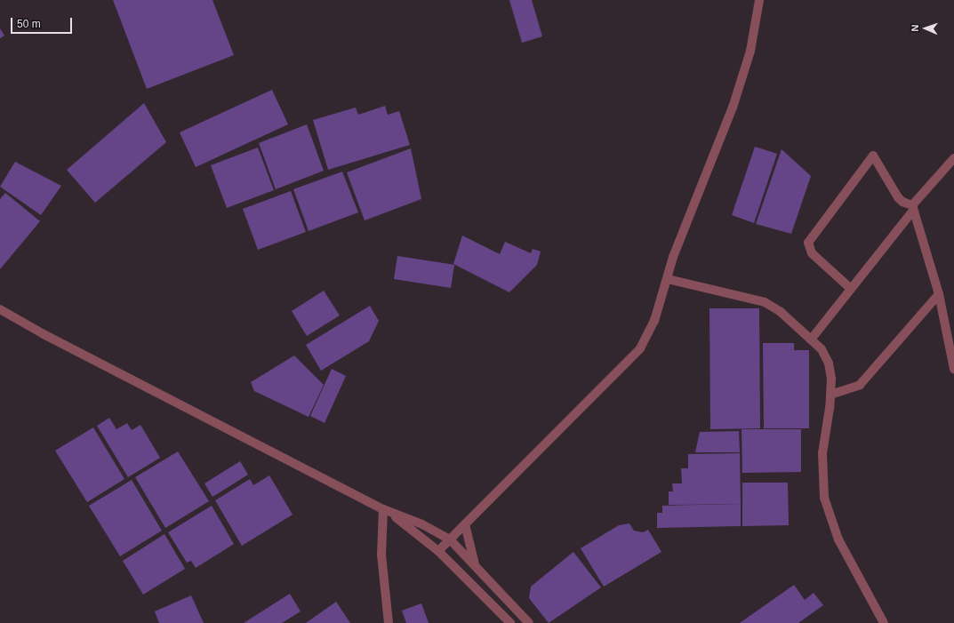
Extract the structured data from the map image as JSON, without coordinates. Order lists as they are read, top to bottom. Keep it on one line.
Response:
{"scale_bar":"50 m","north":"left"}
